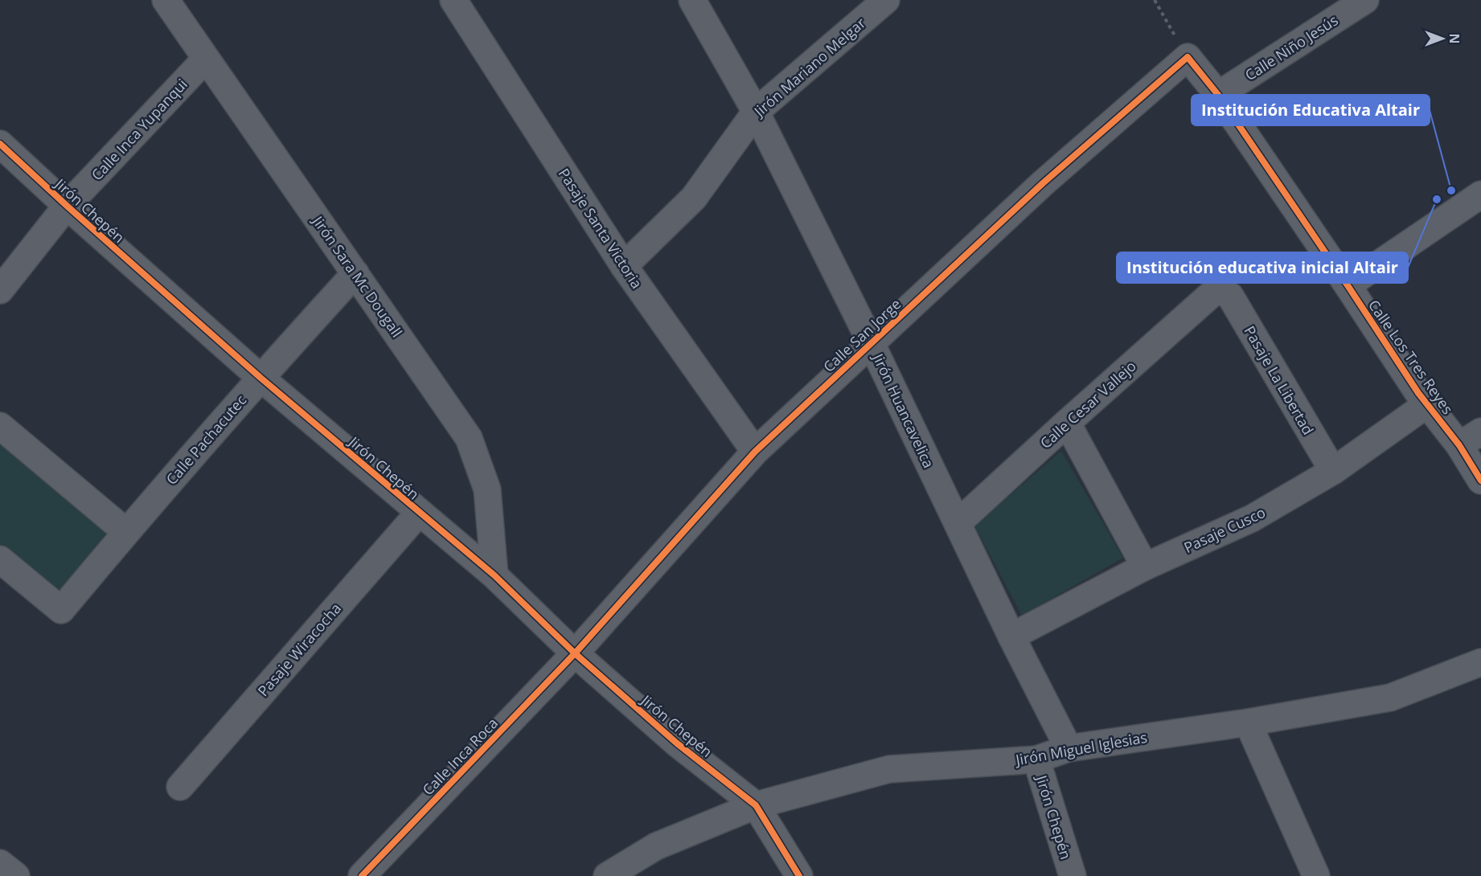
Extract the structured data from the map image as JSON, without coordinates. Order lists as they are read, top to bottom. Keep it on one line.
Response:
{"streets":{"street":["Calle Niño Jesús","Jirón Mariano Melgar","Calle Inca Yupanqui","Jirón Chepén","Pasaje Santa Victoria","Jirón Sara Mc Dougall","Calle San Jorge","Calle Los Tres Reyes","Pasaje La Libertad","Calle Cesar Vallejo","Jirón Huancavelica","Calle Pachacutec","Pasaje Cusco","Pasaje Wiracocha","Jirón Miguel Iglesias","Calle Inca Roca"]},"crossings":[["Calle Niño Jesús","Calle Los Tres Reyes"],["Jirón Mariano Melgar","Pasaje Santa Victoria"],["Jirón Mariano Melgar","Jirón Huancavelica"],["Calle Inca Yupanqui","Jirón Chepén"],["Calle Inca Yupanqui","Jirón Sara Mc Dougall"],["Jirón Chepén","Jirón Sara Mc Dougall"],["Jirón Chepén","Calle San Jorge"],["Jirón Chepén","Calle Pachacutec"],["Jirón Chepén","Pasaje Wiracocha"],["Jirón Chepén","Jirón Miguel Iglesias"],["Jirón Chepén","Calle Inca Roca"],["Pasaje Santa Victoria","Calle San Jorge"],["Jirón Sara Mc Dougall","Calle Pachacutec"],["Calle San Jorge","Calle Los Tres Reyes"],["Calle San Jorge","Jirón Huancavelica"],["Calle San Jorge","Calle Inca Roca"],["Calle Los Tres Reyes","Pasaje Cusco"],["Pasaje La Libertad","Calle Cesar Vallejo"],["Pasaje La Libertad","Pasaje Cusco"],["Calle Cesar Vallejo","Jirón Huancavelica"],["Jirón Huancavelica","Pasaje Cusco"],["Jirón Huancavelica","Jirón Miguel Iglesias"]],"places":["Institución Educativa Altair","Institución educativa inicial Altair"],"north":"right"}
